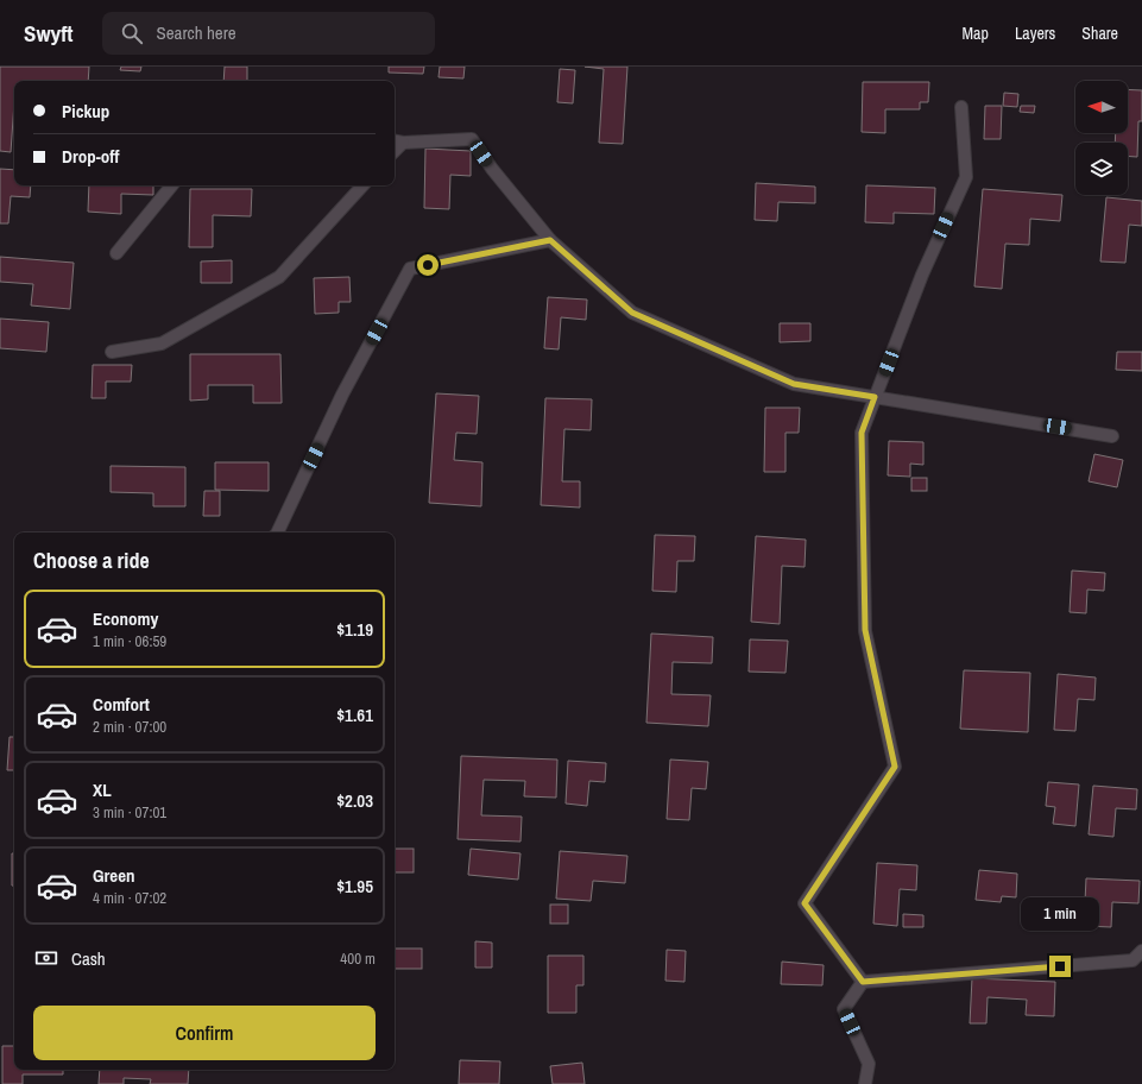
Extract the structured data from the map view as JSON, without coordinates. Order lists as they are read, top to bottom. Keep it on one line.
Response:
{"north":"left","page":{"header":"Swyft","search":"Search here","nav":["Map","Layers","Share"],"banner":["Pickup","Drop-off"],"heading":"Choose a ride","list":[{"name":"Economy","note":"1 min · 06:59","value":"$1.19"},{"name":"Comfort","note":"2 min · 07:00","value":"$1.61"},{"name":"XL","note":"3 min · 07:01","value":"$2.03"},{"name":"Green","note":"4 min · 07:02","value":"$1.95"}],"bubble":"1 min","pay":["Cash","400 m"],"buttons":"Confirm"}}
